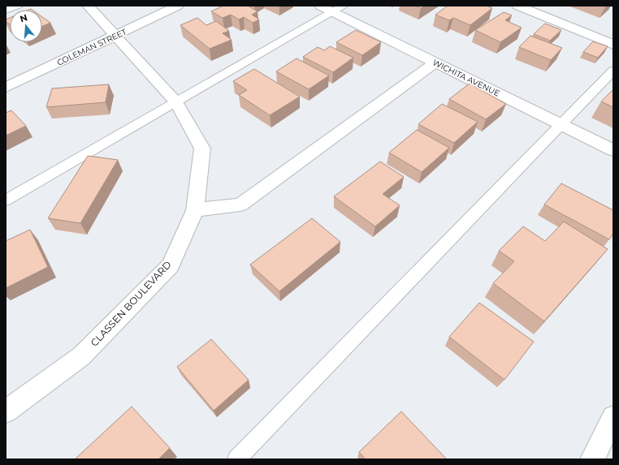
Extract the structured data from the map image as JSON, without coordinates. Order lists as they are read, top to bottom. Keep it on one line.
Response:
{"streets":{"street":["COLEMAN STREET","WICHITA AVENUE","CLASSEN BOULEVARD"]},"crossings":[["COLEMAN STREET","CLASSEN BOULEVARD"]],"north":"top"}
